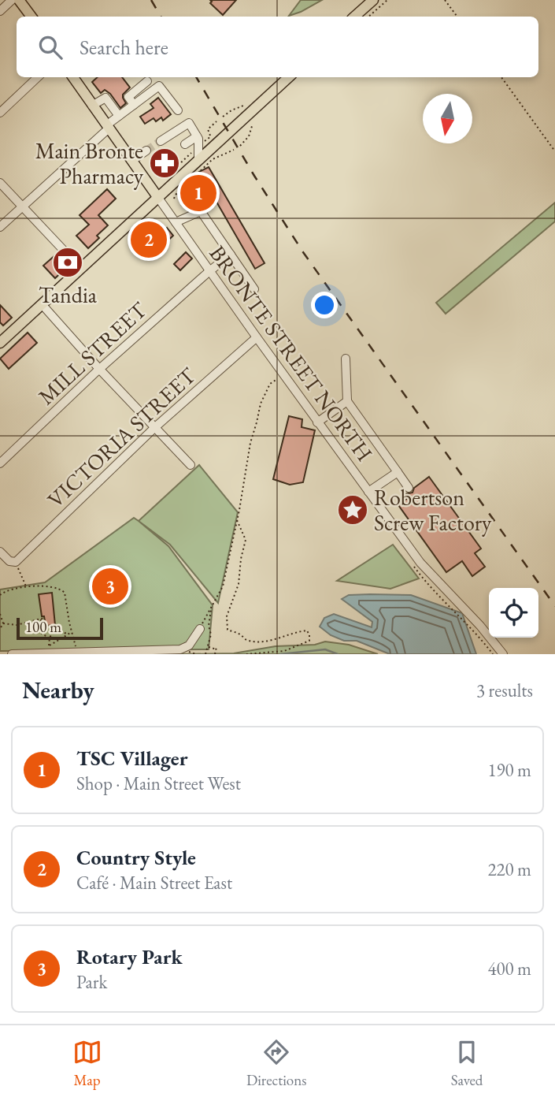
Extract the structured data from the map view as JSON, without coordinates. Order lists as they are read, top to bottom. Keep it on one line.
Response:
{"streets":{"street":["MILL STREET","BRONTE STREET NORTH","VICTORIA STREET"]},"crossings":[["MILL STREET","BRONTE STREET NORTH"],["BRONTE STREET NORTH","VICTORIA STREET"]],"places":{"pharmacy":["Main Bronte Pharmacy"],"bank":["Tandia"],"place":["Robertson Screw Factory"]},"scale_bar":"100 m","north":"bottom","page":{"search":"Search here","pins":["1","2","3"],"scale":"100 m","heading":["Nearby","3 results"],"list":[{"mark":"1","name":"TSC Villager","note":"Shop · Main Street West","value":"190 m"},{"mark":"2","name":"Country Style","note":"Café · Main Street East","value":"220 m"},{"mark":"3","name":"Rotary Park","note":"Park","value":"400 m"}],"nav":["Map","Directions","Saved"]}}
